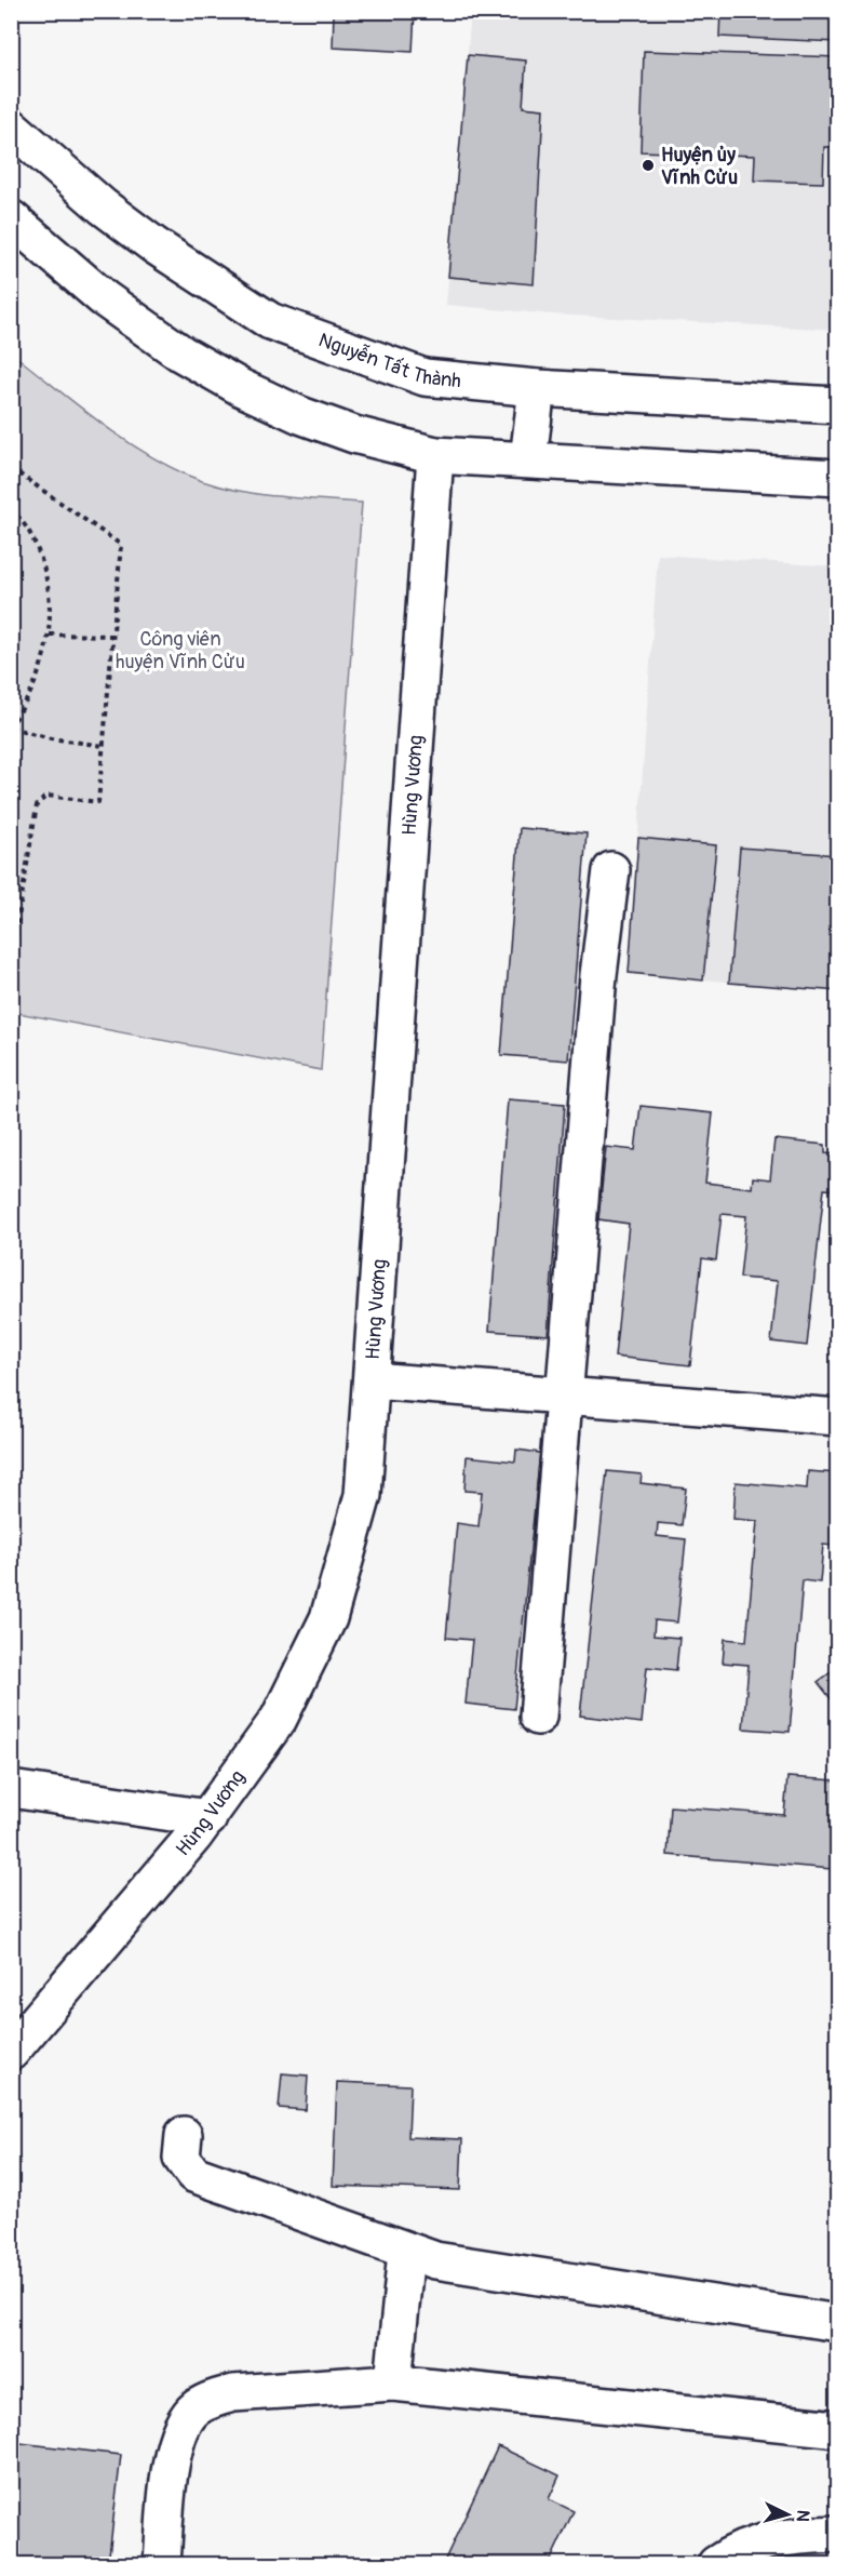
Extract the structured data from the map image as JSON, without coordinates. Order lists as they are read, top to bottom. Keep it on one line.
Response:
{"streets":{"street":["Nguyễn Tất Thành","Hùng Vương"]},"parks":["Công viên huyện Vĩnh Cửu"],"places":["Huyện ủy Vĩnh Cửu"],"north":"right"}
